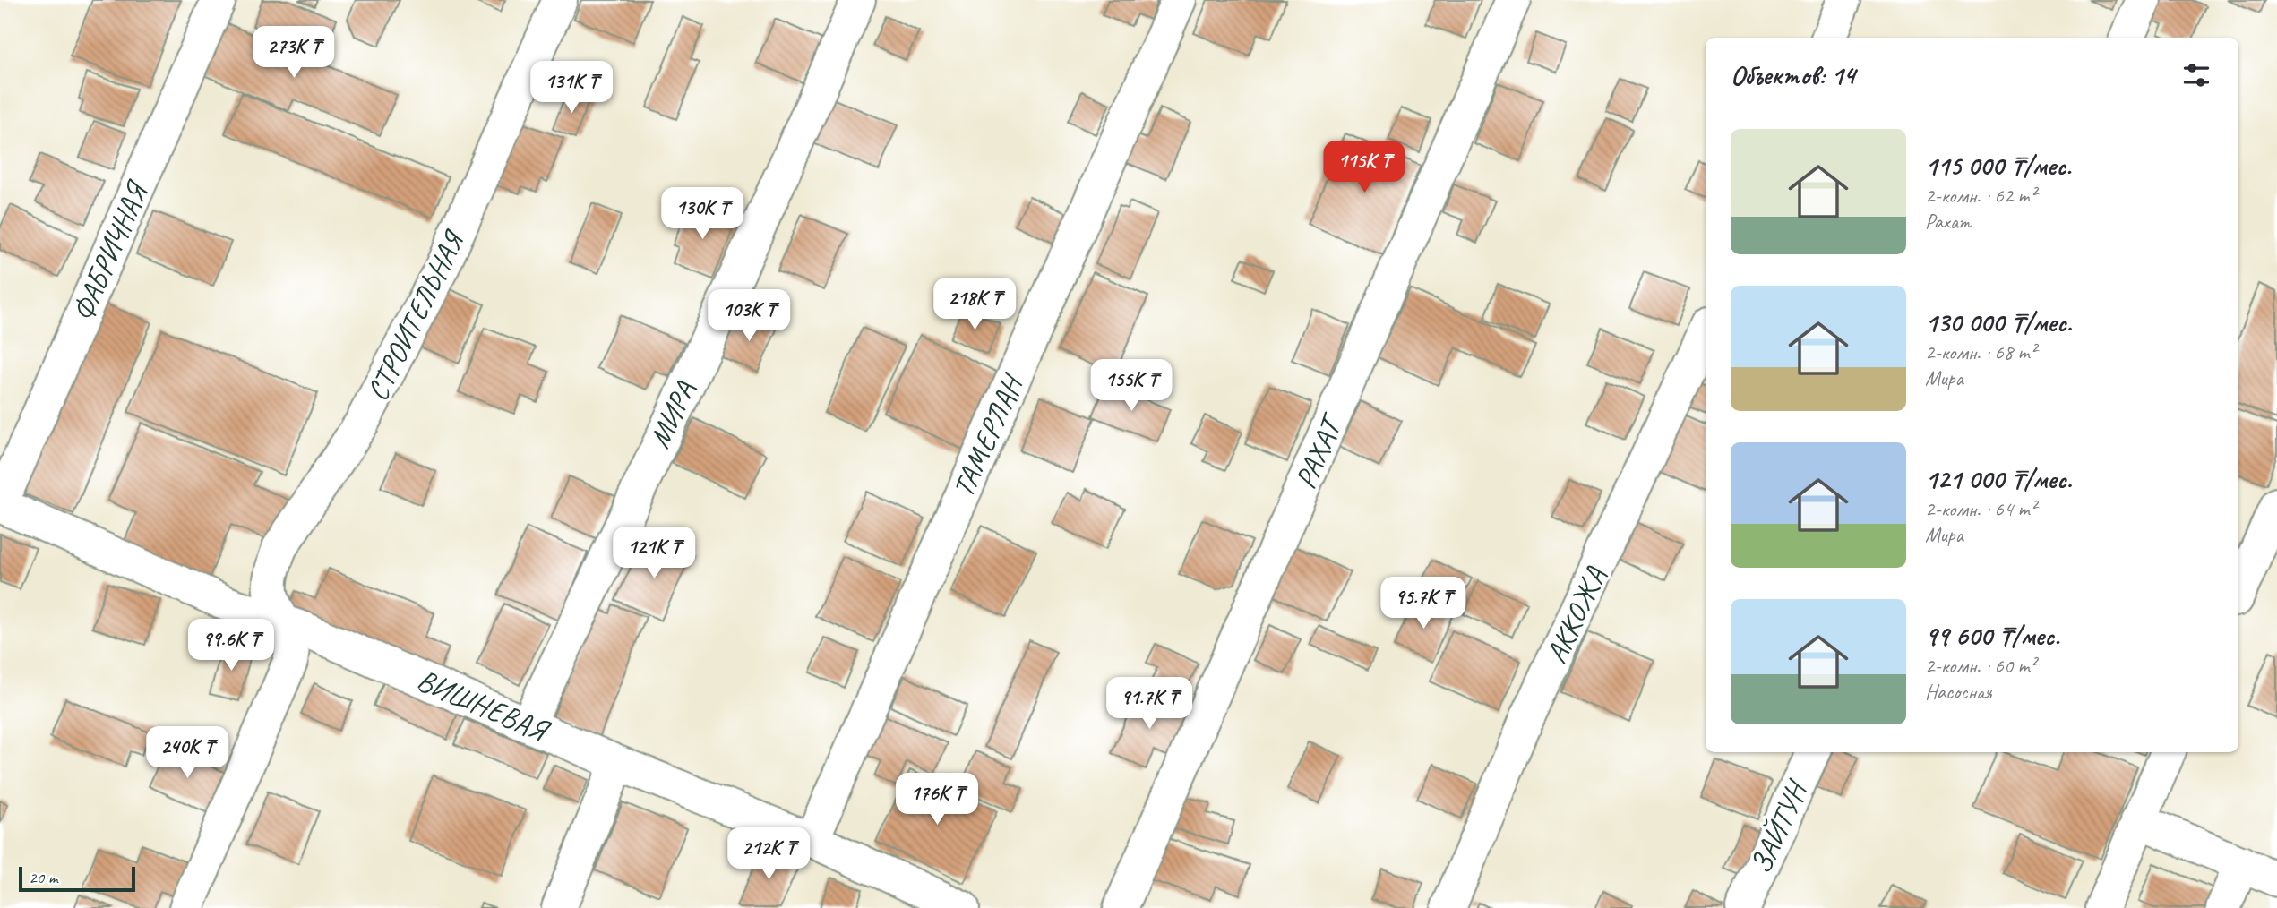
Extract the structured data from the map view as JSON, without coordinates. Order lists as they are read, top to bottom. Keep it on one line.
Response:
{"streets":{"street":["ФАБРИЧНАЯ","СТРОИТЕЛЬНАЯ","МИРА","ТАМЕРЛАН","РАХАТ","АККОЖА","ВИШНЕВАЯ","ЗАЙТУН"]},"crossings":[["ФАБРИЧНАЯ","ВИШНЕВАЯ"],["СТРОИТЕЛЬНАЯ","ВИШНЕВАЯ"],["МИРА","ВИШНЕВАЯ"],["ТАМЕРЛАН","ВИШНЕВАЯ"]],"scale_bar":"20 m","page":{"price":["273K ₸","131K ₸","115K ₸","130K ₸","218K ₸","103K ₸","155K ₸","121K ₸","95.7K ₸","99.6K ₸","91.7K ₸","240K ₸","176K ₸","212K ₸"],"heading":"Объектов: 14","list":[{"name":"115 000 ₸/мес.","note":"2-комн. · 62 m² · Рахат"},{"name":"130 000 ₸/мес.","note":"2-комн. · 68 m² · Мира"},{"name":"121 000 ₸/мес.","note":"2-комн. · 64 m² · Мира"},{"name":"99 600 ₸/мес.","note":"2-комн. · 60 m² · Насосная"}],"scale":"20 m"}}
